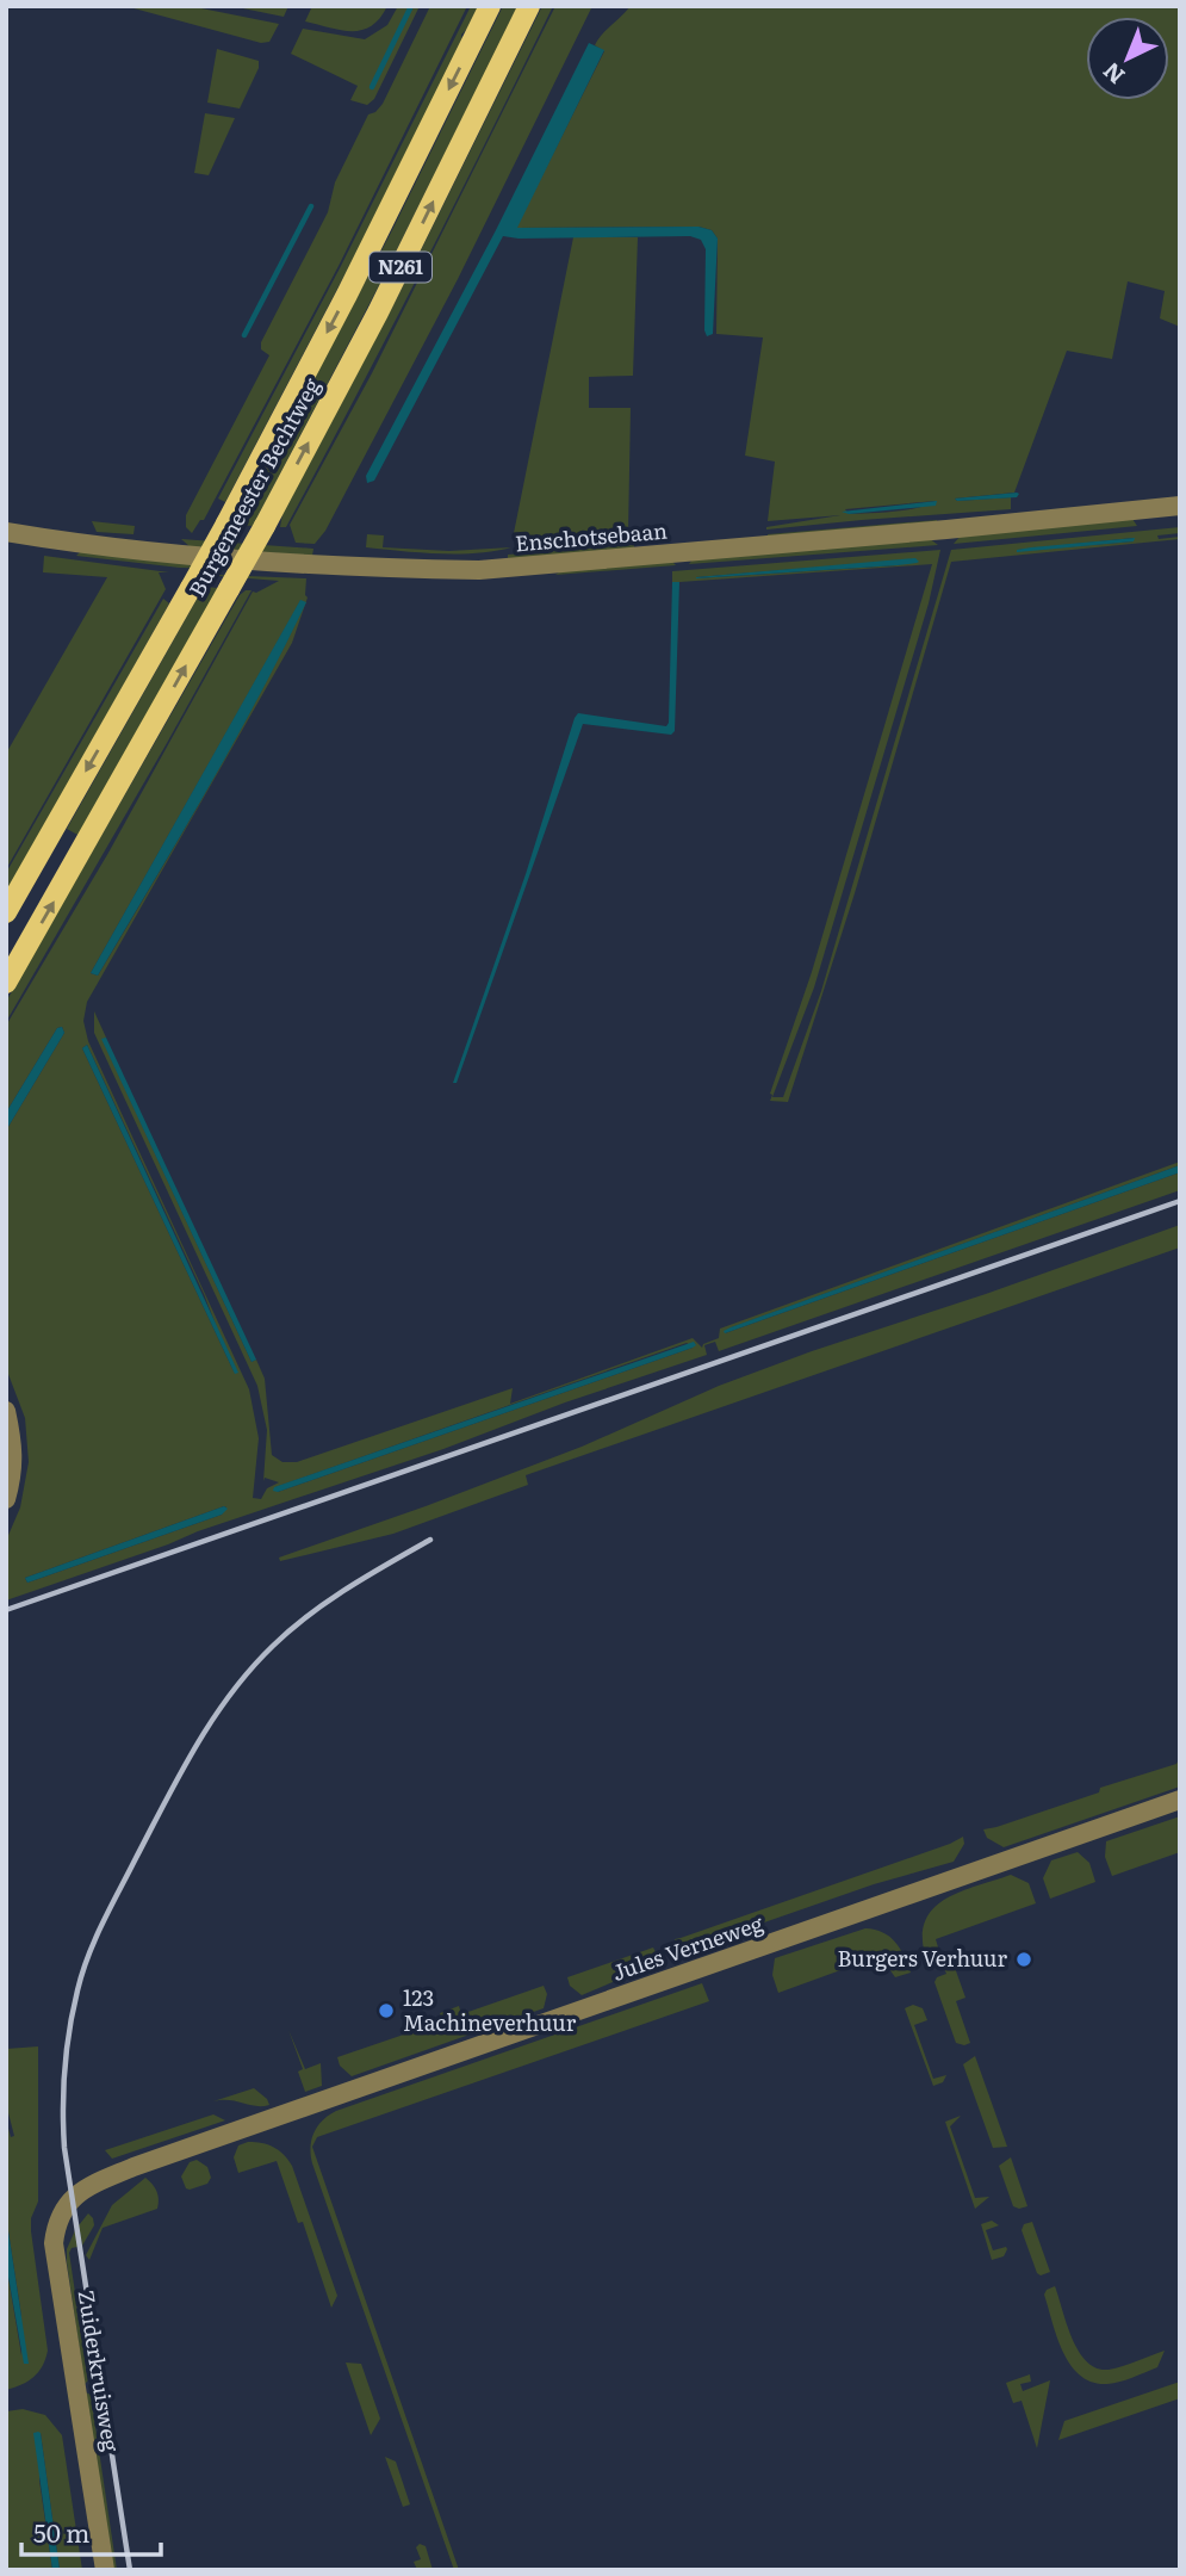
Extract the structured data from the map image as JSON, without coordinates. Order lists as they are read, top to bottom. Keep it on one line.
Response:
{"streets":{"main road":["N261","Burgemeester Bechtweg"],"street":["Enschotsebaan","Jules Verneweg","Zuiderkruisweg"]},"crossings":[["Jules Verneweg","Zuiderkruisweg"]],"places":["Burgers Verhuur","123 Machineverhuur"],"scale_bar":"50 m","north":"bottom left"}
